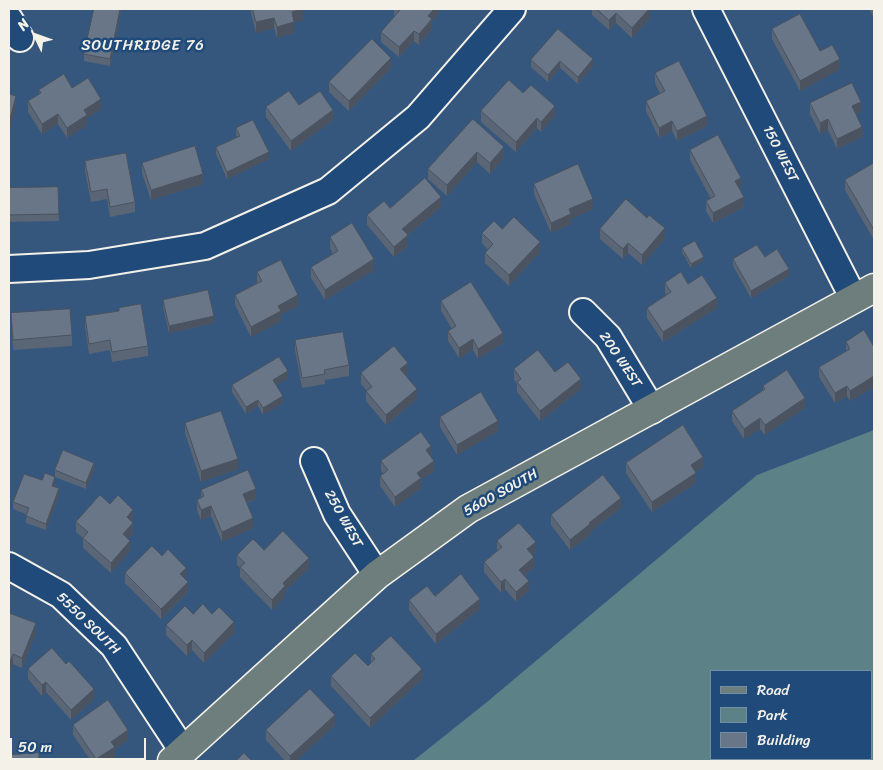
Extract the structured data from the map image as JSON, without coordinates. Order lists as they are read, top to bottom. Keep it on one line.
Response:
{"streets":{"main road":["5600 SOUTH"],"street":["150 WEST","200 WEST","250 WEST","5550 SOUTH"]},"crossings":[["150 WEST","5600 SOUTH"],["200 WEST","5600 SOUTH"],["5600 SOUTH","250 WEST"],["5600 SOUTH","5550 SOUTH"]],"districts":["SOUTHRIDGE 76"],"legend":["Road","Park","Building"],"scale_bar":"50 m","north":"top left"}
